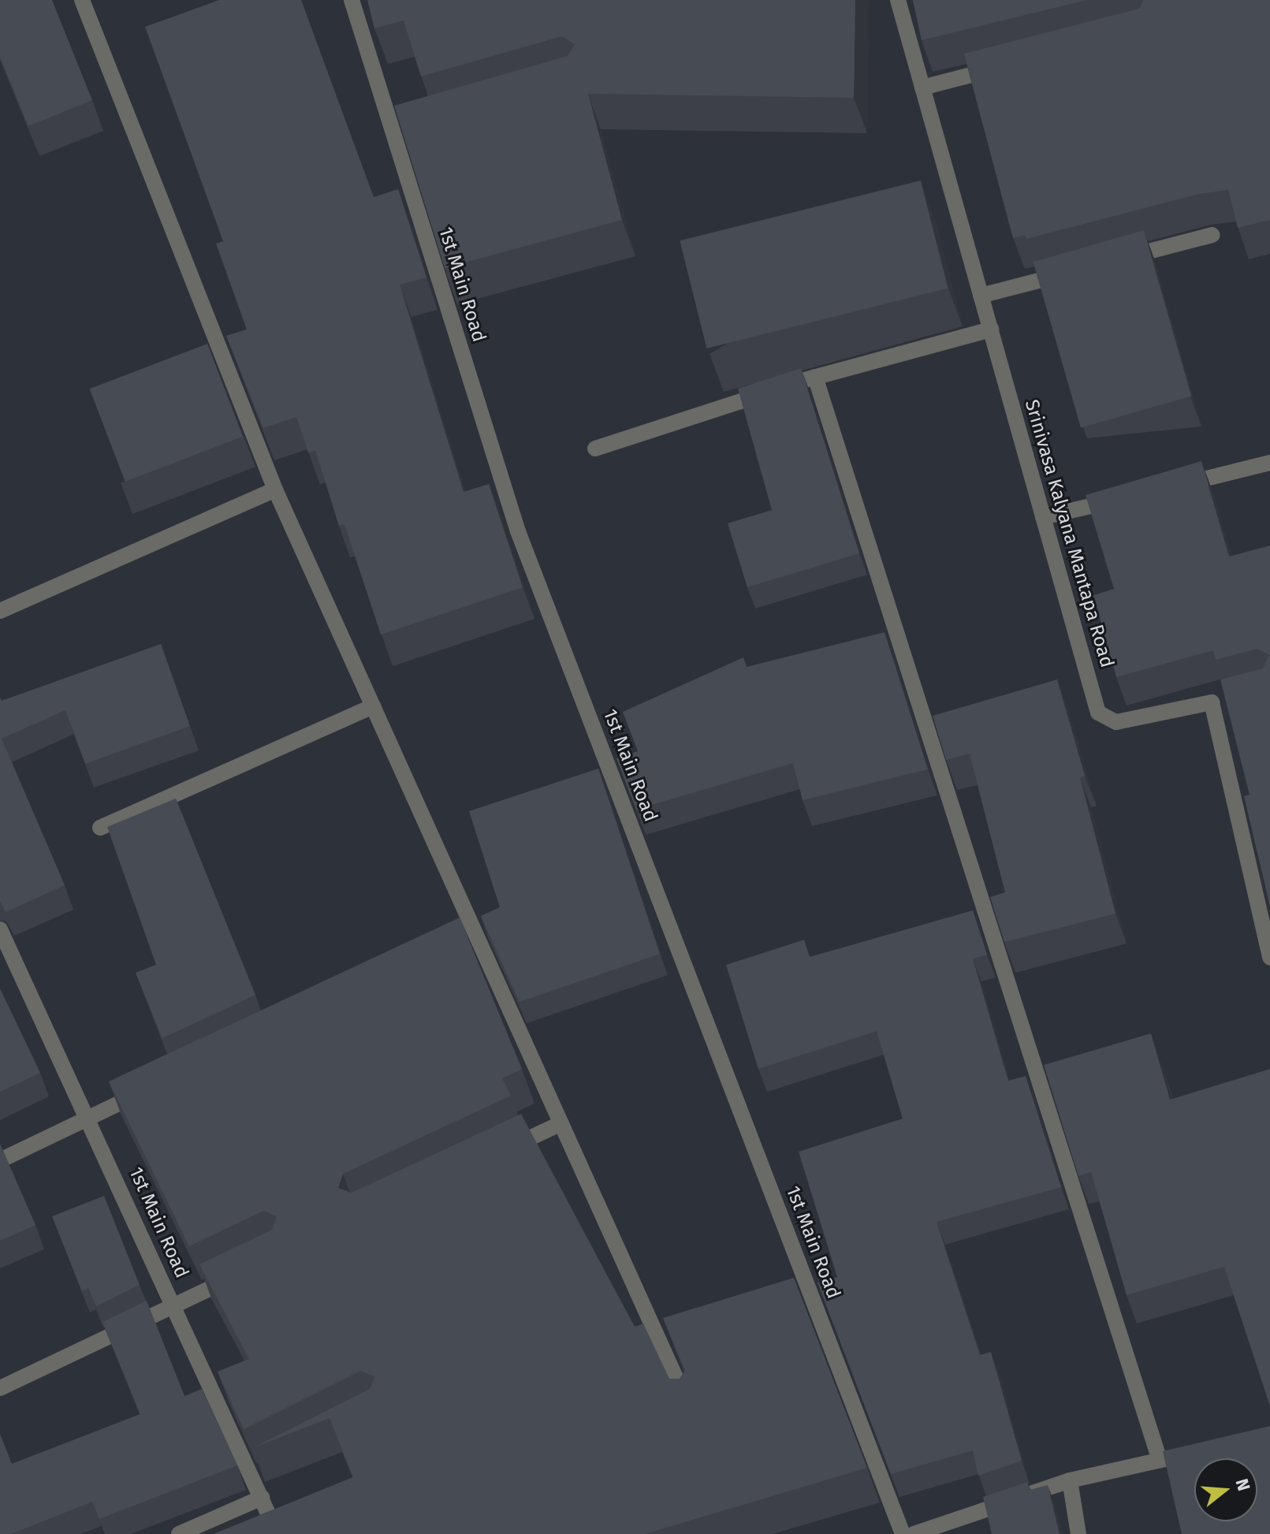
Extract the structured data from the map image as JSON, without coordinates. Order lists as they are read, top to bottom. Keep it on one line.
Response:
{"streets":{"street":["1st Main Road","Srinivasa Kalyana Mantapa Road"]},"north":"right"}
